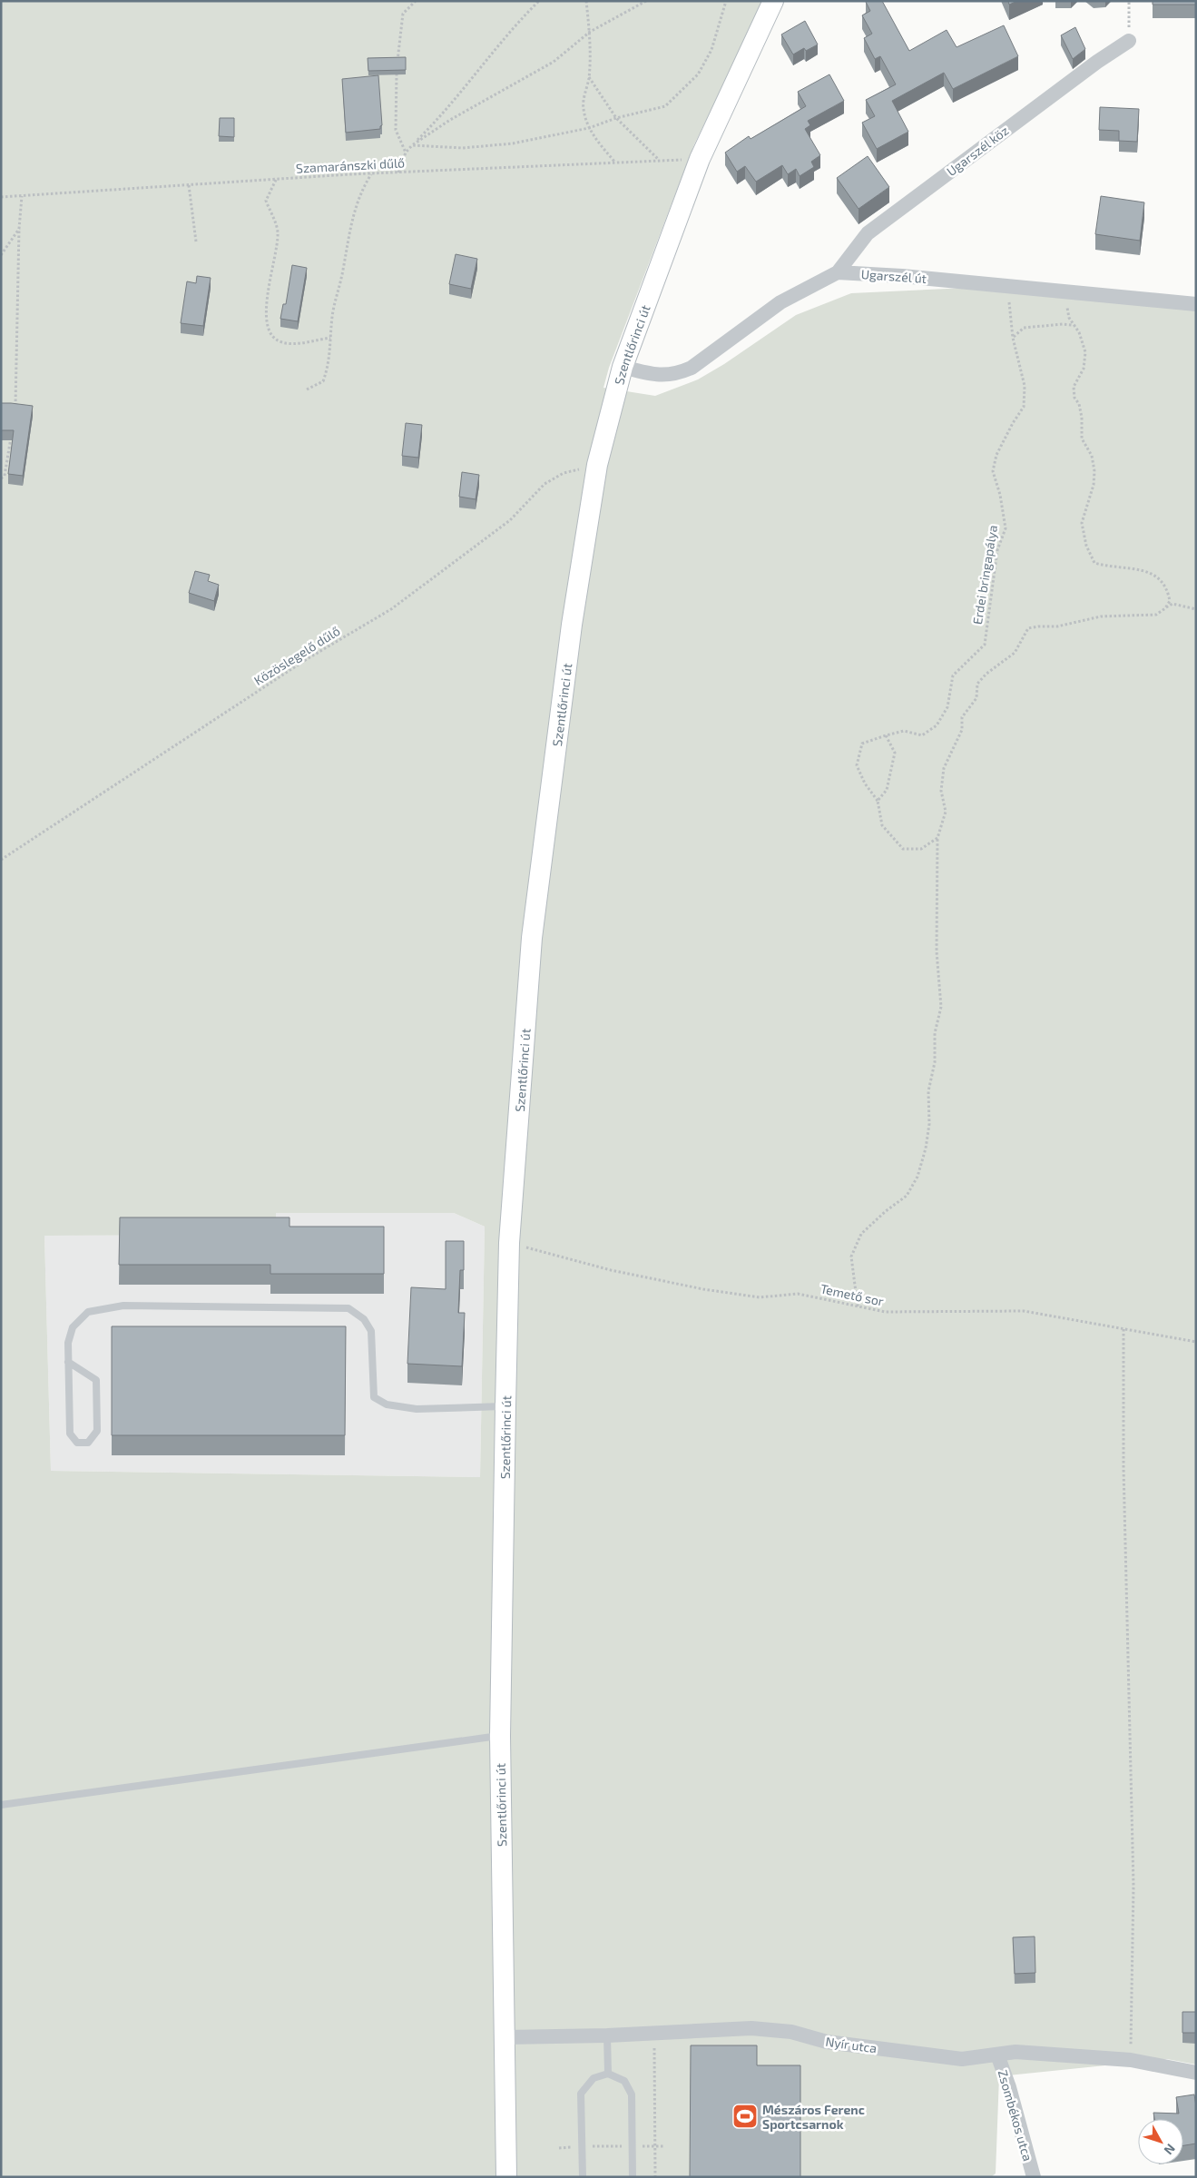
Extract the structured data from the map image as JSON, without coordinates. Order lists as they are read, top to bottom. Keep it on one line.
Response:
{"streets":{"main road":["Szentlőrinci út"],"street":["Ugarszél köz","Ugarszél út","Nyír utca","Zsombékos utca"],"path":["Szamaránszki dűlő","Erdei bringapálya","Közöslegelő dűlő","Temető sor"]},"crossings":[["Ugarszél köz","Ugarszél út"],["Szamaránszki dűlő","Szentlőrinci út"],["Ugarszél út","Erdei bringapálya"],["Szentlőrinci út","Közöslegelő dűlő"],["Szentlőrinci út","Temető sor"],["Szentlőrinci út","Nyír utca"],["Nyír utca","Zsombékos utca"]],"places":{"sports":["Mészáros Ferenc Sportcsarnok"]},"north":"bottom right"}
